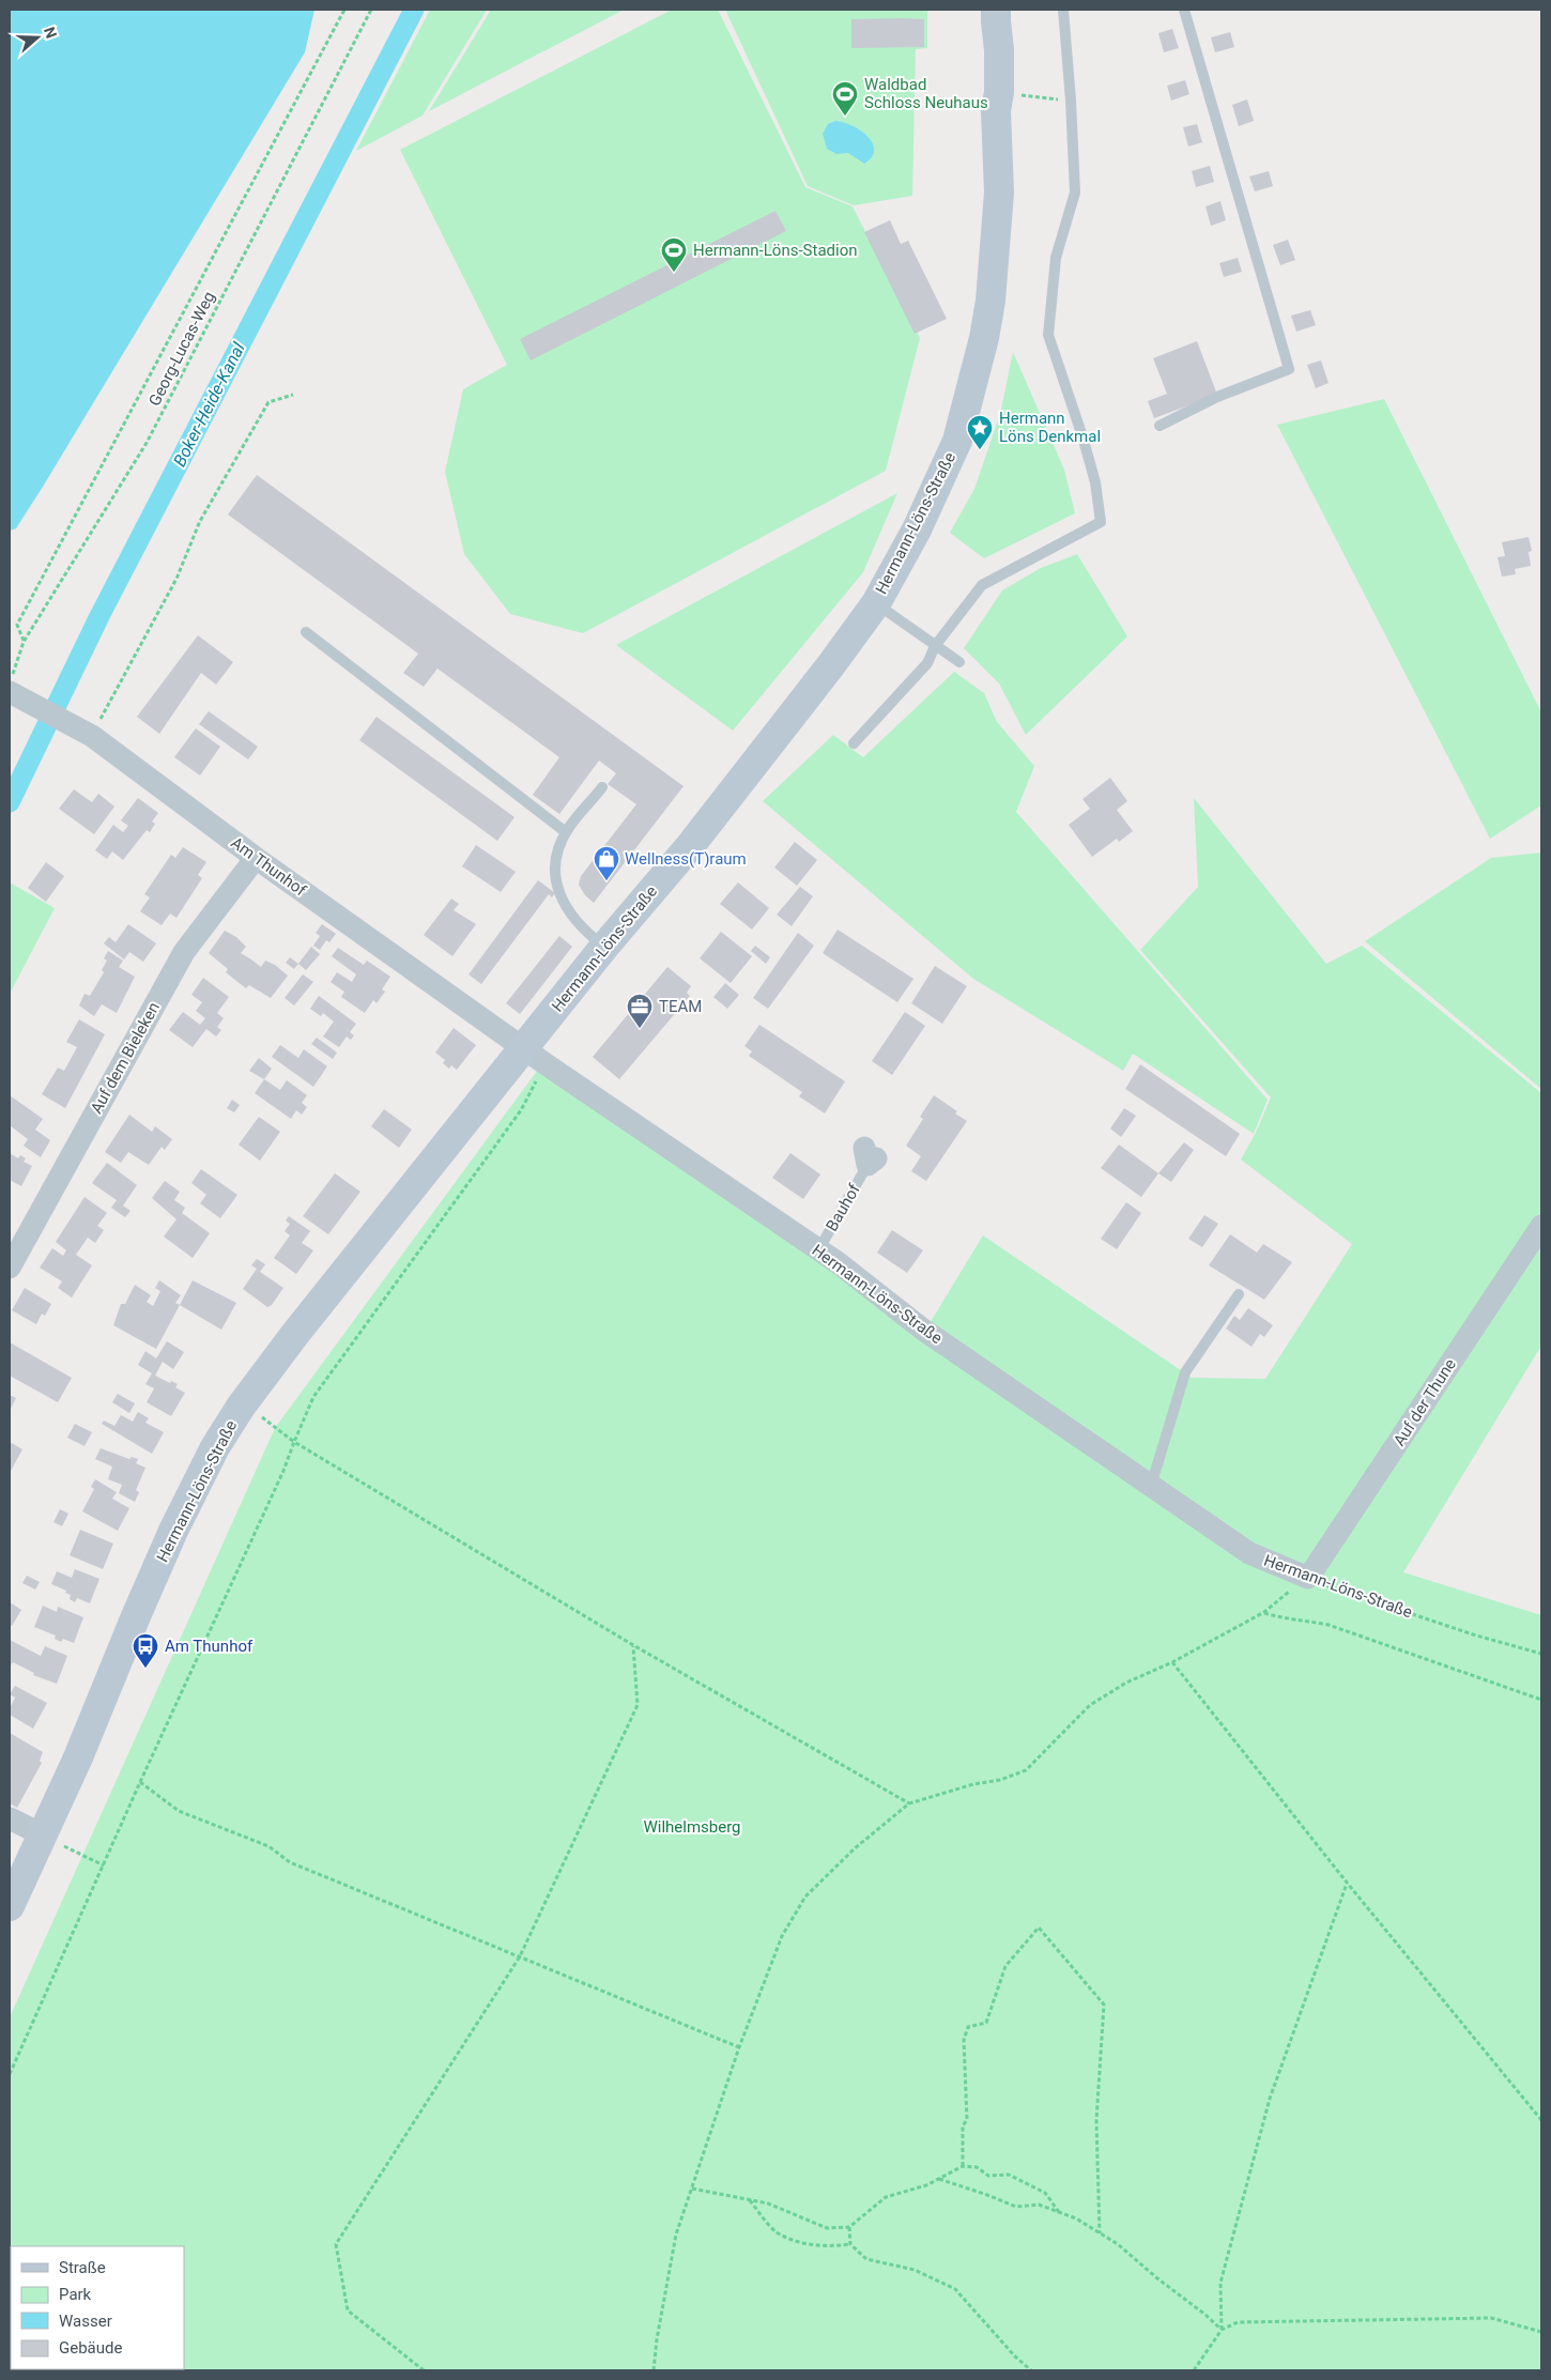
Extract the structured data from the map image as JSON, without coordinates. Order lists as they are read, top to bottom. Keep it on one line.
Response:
{"streets":{"street":["Hermann-Löns-Straße","Am Thunhof","Auf dem Bieleken","Auf der Thune"],"lane":["Bauhof"],"path":["Georg-Lucas-Weg"]},"crossings":[["Georg-Lucas-Weg","Am Thunhof"],["Hermann-Löns-Straße","Am Thunhof"],["Hermann-Löns-Straße","Bauhof"],["Hermann-Löns-Straße","Auf der Thune"],["Am Thunhof","Auf dem Bieleken"]],"water":["Boker-Heide-Kanal"],"parks":["Wilhelmsberg"],"places":{"sports":["Waldbad Schloss Neuhaus","Hermann-Löns-Stadion"],"place":["Hermann Löns Denkmal"],"shop":["Wellness(T)raum"],"office":["TEAM"],"bus stop":["Am Thunhof"]},"legend":["Straße","Park","Wasser","Gebäude"],"north":"right"}
